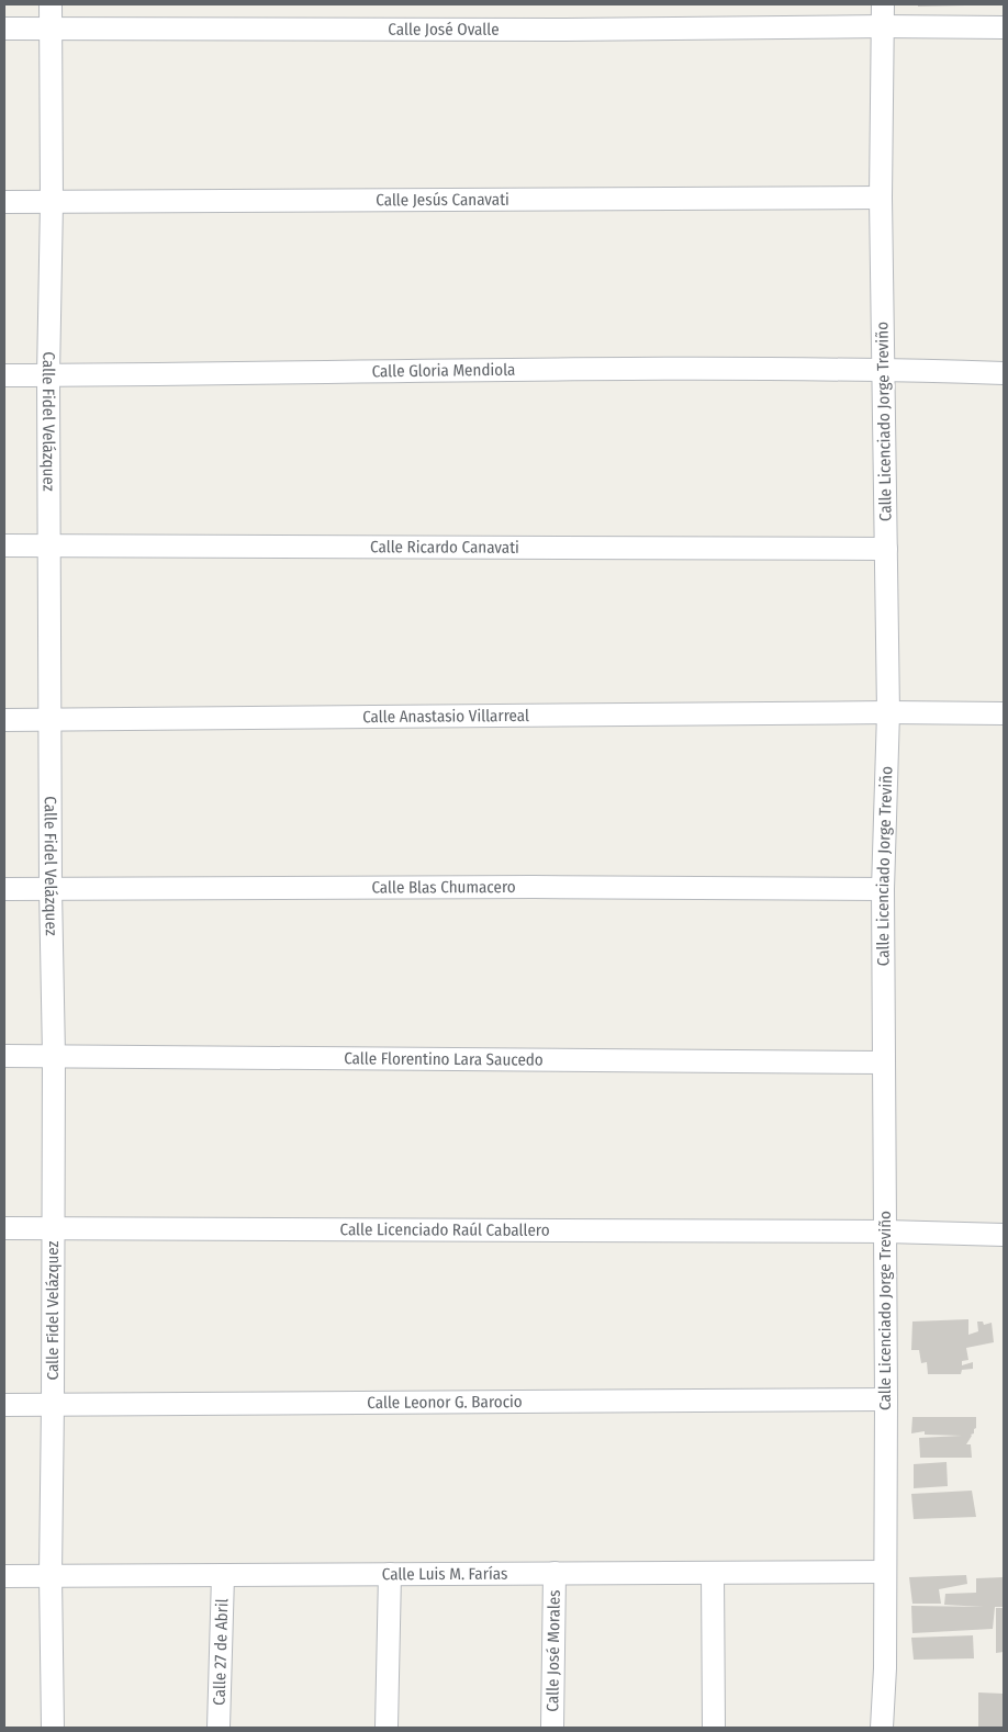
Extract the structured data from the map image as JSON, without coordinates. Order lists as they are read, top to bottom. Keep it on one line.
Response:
{"streets":{"street":["Calle José Ovalle","Calle Jesús Canavati","Calle Gloria Mendiola","Calle Fidel Velázquez","Calle Licenciado Jorge Treviño","Calle Ricardo Canavati","Calle Anastasio Villarreal","Calle Blas Chumacero","Calle Florentino Lara Saucedo","Calle Licenciado Raúl Caballero","Calle Leonor G. Barocio","Calle Luis M. Farías","Calle José Morales","Calle 27 de Abril"]},"crossings":[["Calle José Ovalle","Calle Fidel Velázquez"],["Calle José Ovalle","Calle Licenciado Jorge Treviño"],["Calle Jesús Canavati","Calle Fidel Velázquez"],["Calle Jesús Canavati","Calle Licenciado Jorge Treviño"],["Calle Gloria Mendiola","Calle Fidel Velázquez"],["Calle Gloria Mendiola","Calle Licenciado Jorge Treviño"],["Calle Fidel Velázquez","Calle Ricardo Canavati"],["Calle Fidel Velázquez","Calle Anastasio Villarreal"],["Calle Fidel Velázquez","Calle Blas Chumacero"],["Calle Fidel Velázquez","Calle Florentino Lara Saucedo"],["Calle Fidel Velázquez","Calle Licenciado Raúl Caballero"],["Calle Fidel Velázquez","Calle Leonor G. Barocio"],["Calle Fidel Velázquez","Calle Luis M. Farías"],["Calle Licenciado Jorge Treviño","Calle Ricardo Canavati"],["Calle Licenciado Jorge Treviño","Calle Anastasio Villarreal"],["Calle Licenciado Jorge Treviño","Calle Blas Chumacero"],["Calle Licenciado Jorge Treviño","Calle Florentino Lara Saucedo"],["Calle Licenciado Jorge Treviño","Calle Licenciado Raúl Caballero"],["Calle Licenciado Jorge Treviño","Calle Leonor G. Barocio"],["Calle Licenciado Jorge Treviño","Calle Luis M. Farías"],["Calle Luis M. Farías","Calle José Morales"],["Calle Luis M. Farías","Calle 27 de Abril"]]}
